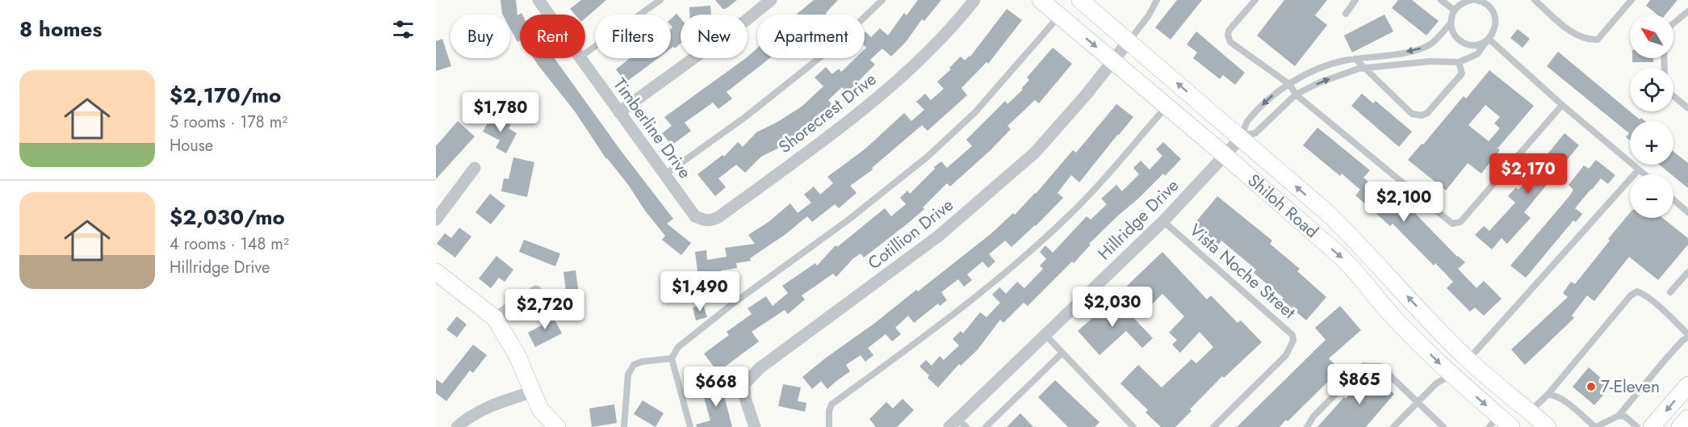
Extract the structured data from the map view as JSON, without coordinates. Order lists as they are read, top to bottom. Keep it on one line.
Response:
{"streets":{"main road":["Shiloh Road"],"street":["Shorecrest Drive","Timberline Drive","Hillridge Drive","Cotillion Drive"],"lane":["Vista Noche Street"]},"crossings":[["Shorecrest Drive","Timberline Drive"],["Shiloh Road","Hillridge Drive"],["Shiloh Road","Cotillion Drive"],["Hillridge Drive","Vista Noche Street"]],"places":["7-Eleven"],"north":"top left","page":{"heading":"8 homes","map_buttons":["+","−"],"chip":["Buy","Rent","Filters","New","Apartment"],"list":[{"name":"$2,170/mo","note":"5 rooms · 178 m² · House"},{"name":"$2,030/mo","note":"4 rooms · 148 m² · Hillridge Drive"}],"price":["$1,780","$2,170","$2,100","$1,490","$2,030","$2,720","$865","$668"]}}
